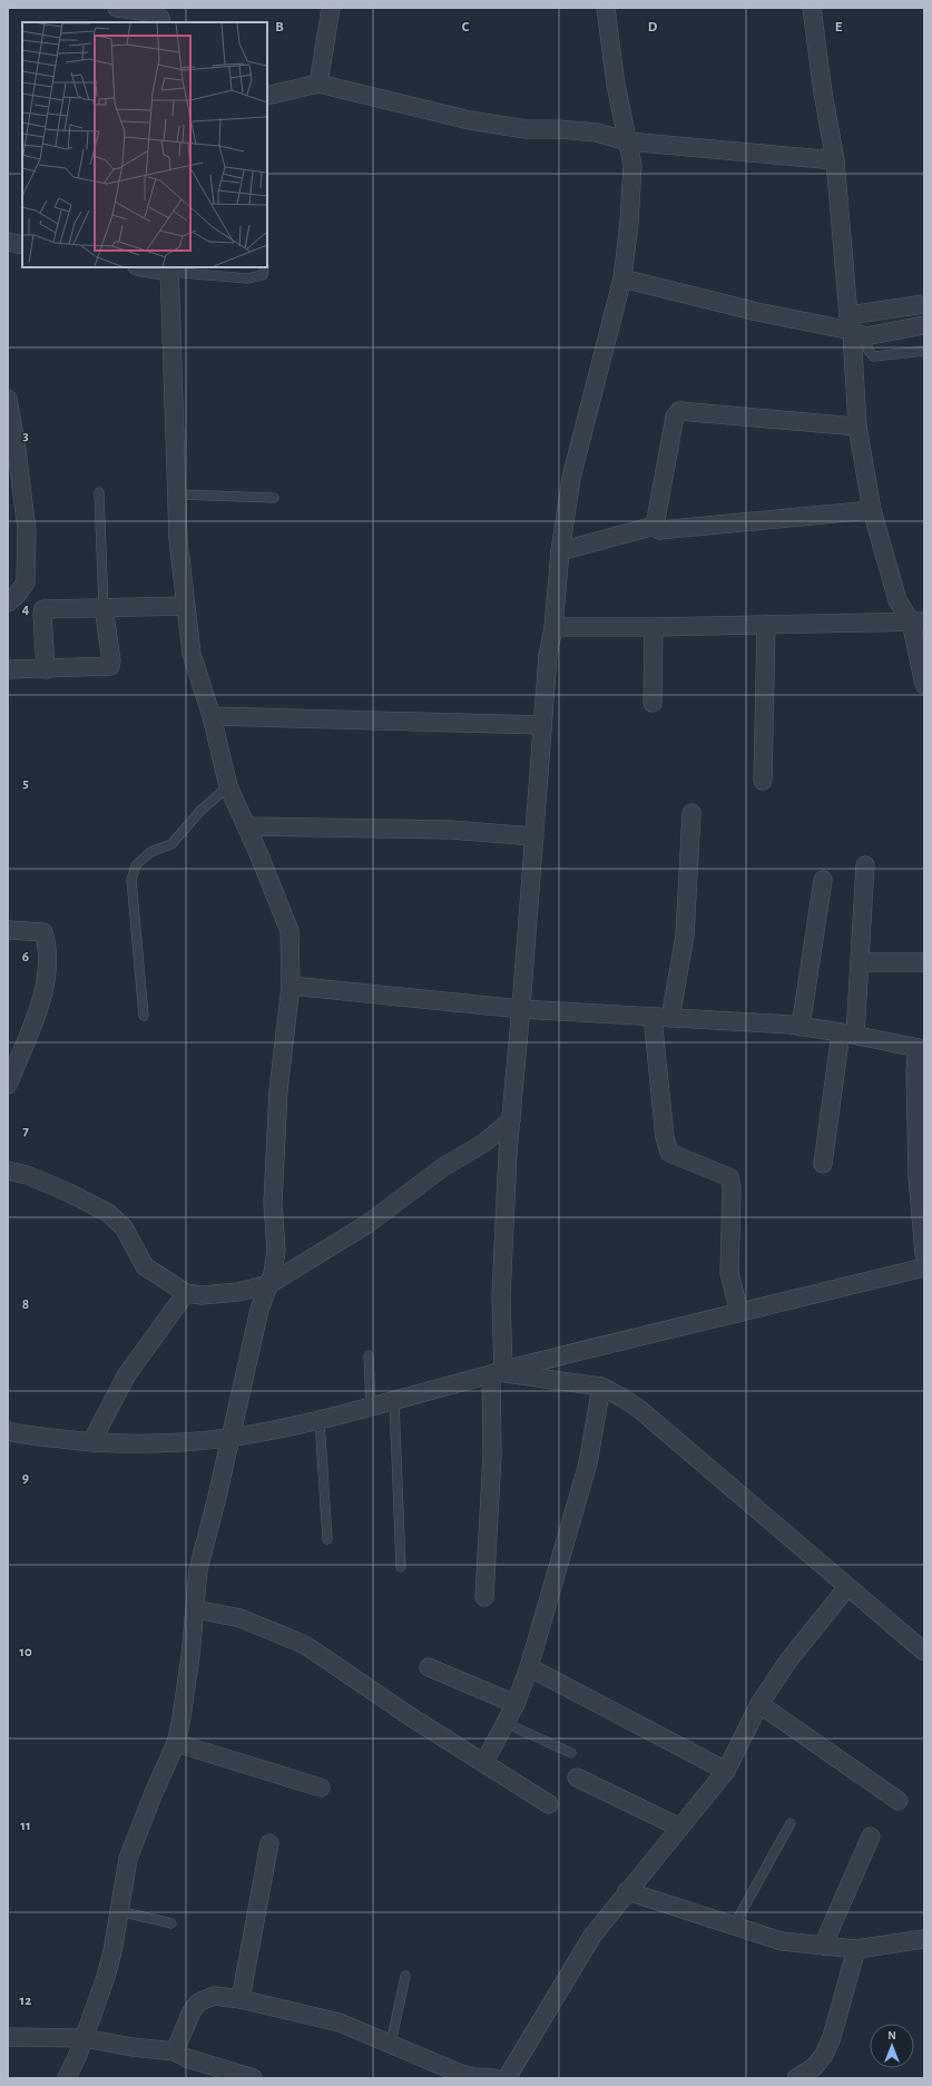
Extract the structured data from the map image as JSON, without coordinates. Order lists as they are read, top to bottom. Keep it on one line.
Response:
{"north":"top","grid":{"columns":["B","C","D","E"],"rows":["3","4","5","6","7","8","9","10","11","12"]}}
